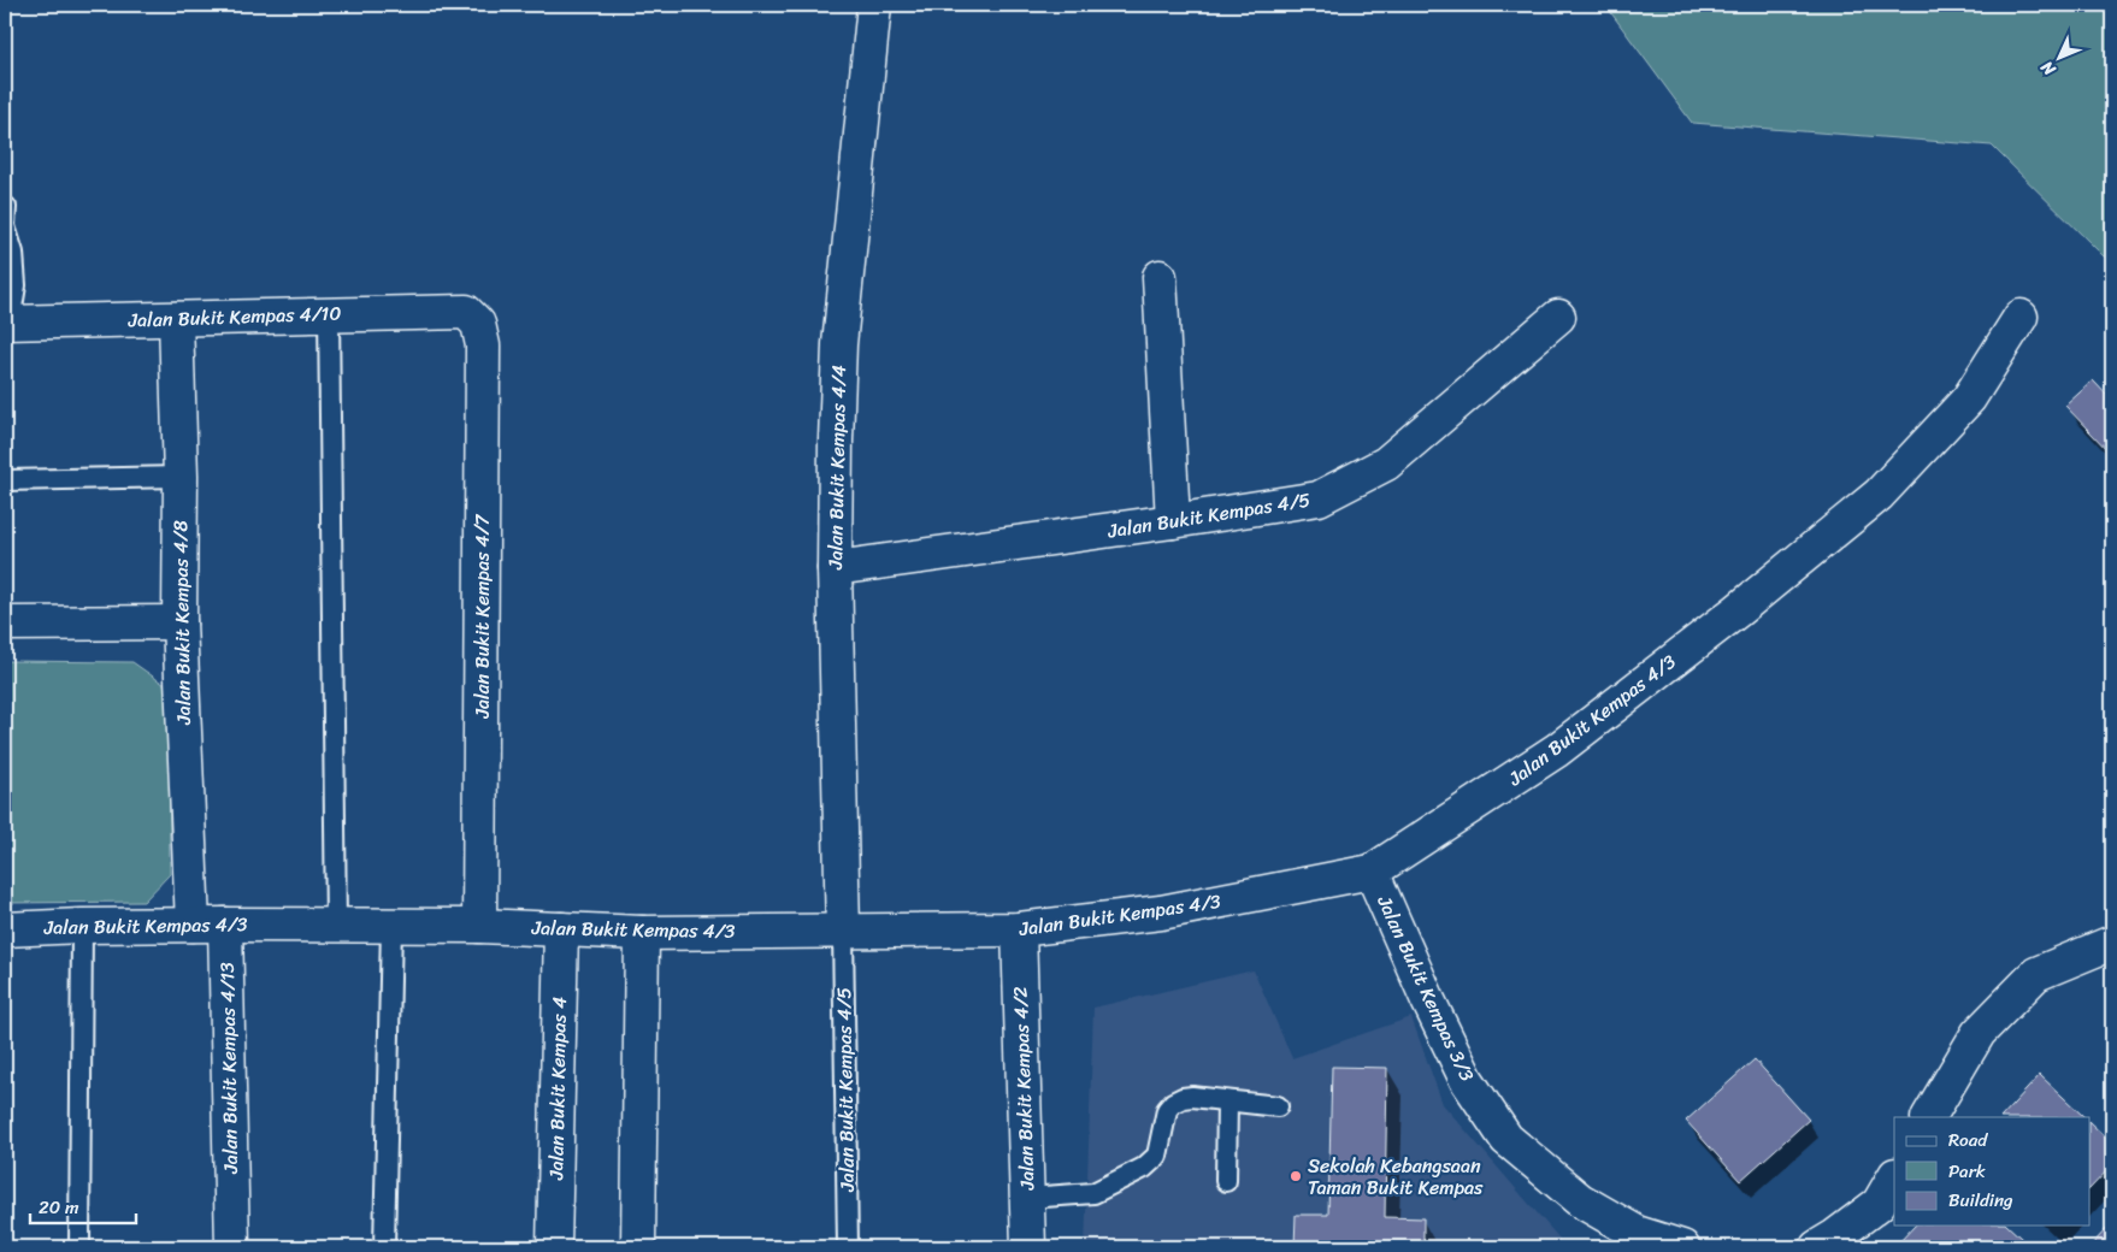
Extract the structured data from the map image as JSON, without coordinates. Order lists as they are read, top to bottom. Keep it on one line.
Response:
{"streets":{"street":["Jalan Bukit Kempas 4/10","Jalan Bukit Kempas 4/4","Jalan Bukit Kempas 4/5","Jalan Bukit Kempas 4/7","Jalan Bukit Kempas 4/8","Jalan Bukit Kempas 4/3","Jalan Bukit Kempas 3/3","Jalan Bukit Kempas 4/13","Jalan Bukit Kempas 4","Jalan Bukit Kempas 4/2"]},"crossings":[["Jalan Bukit Kempas 4/10","Jalan Bukit Kempas 4/7"],["Jalan Bukit Kempas 4/10","Jalan Bukit Kempas 4/8"],["Jalan Bukit Kempas 4/4","Jalan Bukit Kempas 4/5"],["Jalan Bukit Kempas 4/4","Jalan Bukit Kempas 4/3"],["Jalan Bukit Kempas 4/5","Jalan Bukit Kempas 4/3"],["Jalan Bukit Kempas 4/7","Jalan Bukit Kempas 4/3"],["Jalan Bukit Kempas 4/8","Jalan Bukit Kempas 4/3"],["Jalan Bukit Kempas 4/3","Jalan Bukit Kempas 3/3"],["Jalan Bukit Kempas 4/3","Jalan Bukit Kempas 4/13"],["Jalan Bukit Kempas 4/3","Jalan Bukit Kempas 4"],["Jalan Bukit Kempas 4/3","Jalan Bukit Kempas 4/2"]],"places":["Sekolah Kebangsaan Taman Bukit Kempas"],"legend":["Road","Park","Building"],"scale_bar":"20 m","north":"bottom left"}
